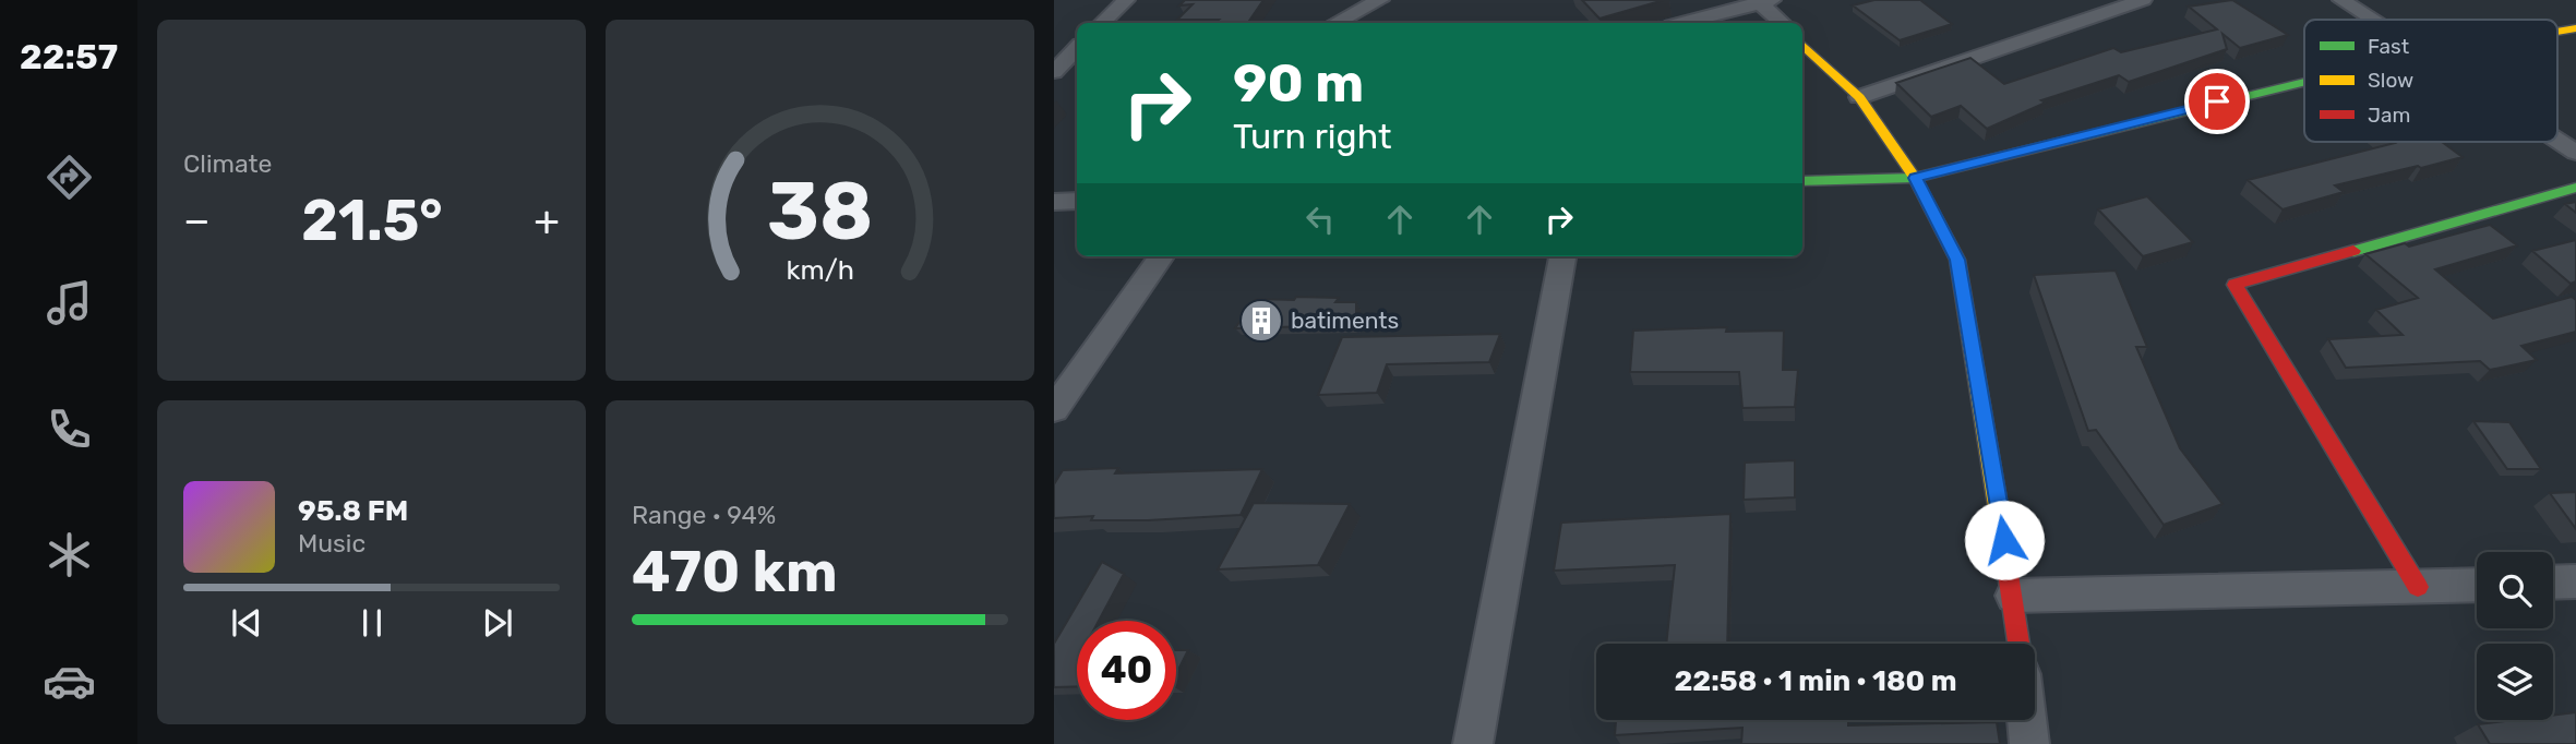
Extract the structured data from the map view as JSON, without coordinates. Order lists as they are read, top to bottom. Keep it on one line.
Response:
{"places":{"building":["batiments"]},"legend":["Fast","Slow","Jam"],"page":{"tabs":"22:57","tile":["Climate",["Range · 94%","470 km"]],"turn":["90 m","Turn right"],"heat":["−","21.5°","+"],"song":["95.8 FM","Music"],"limit":"40","trip":"22:58 · 1 min · 180 m","gauge":["38","km/h"]}}
